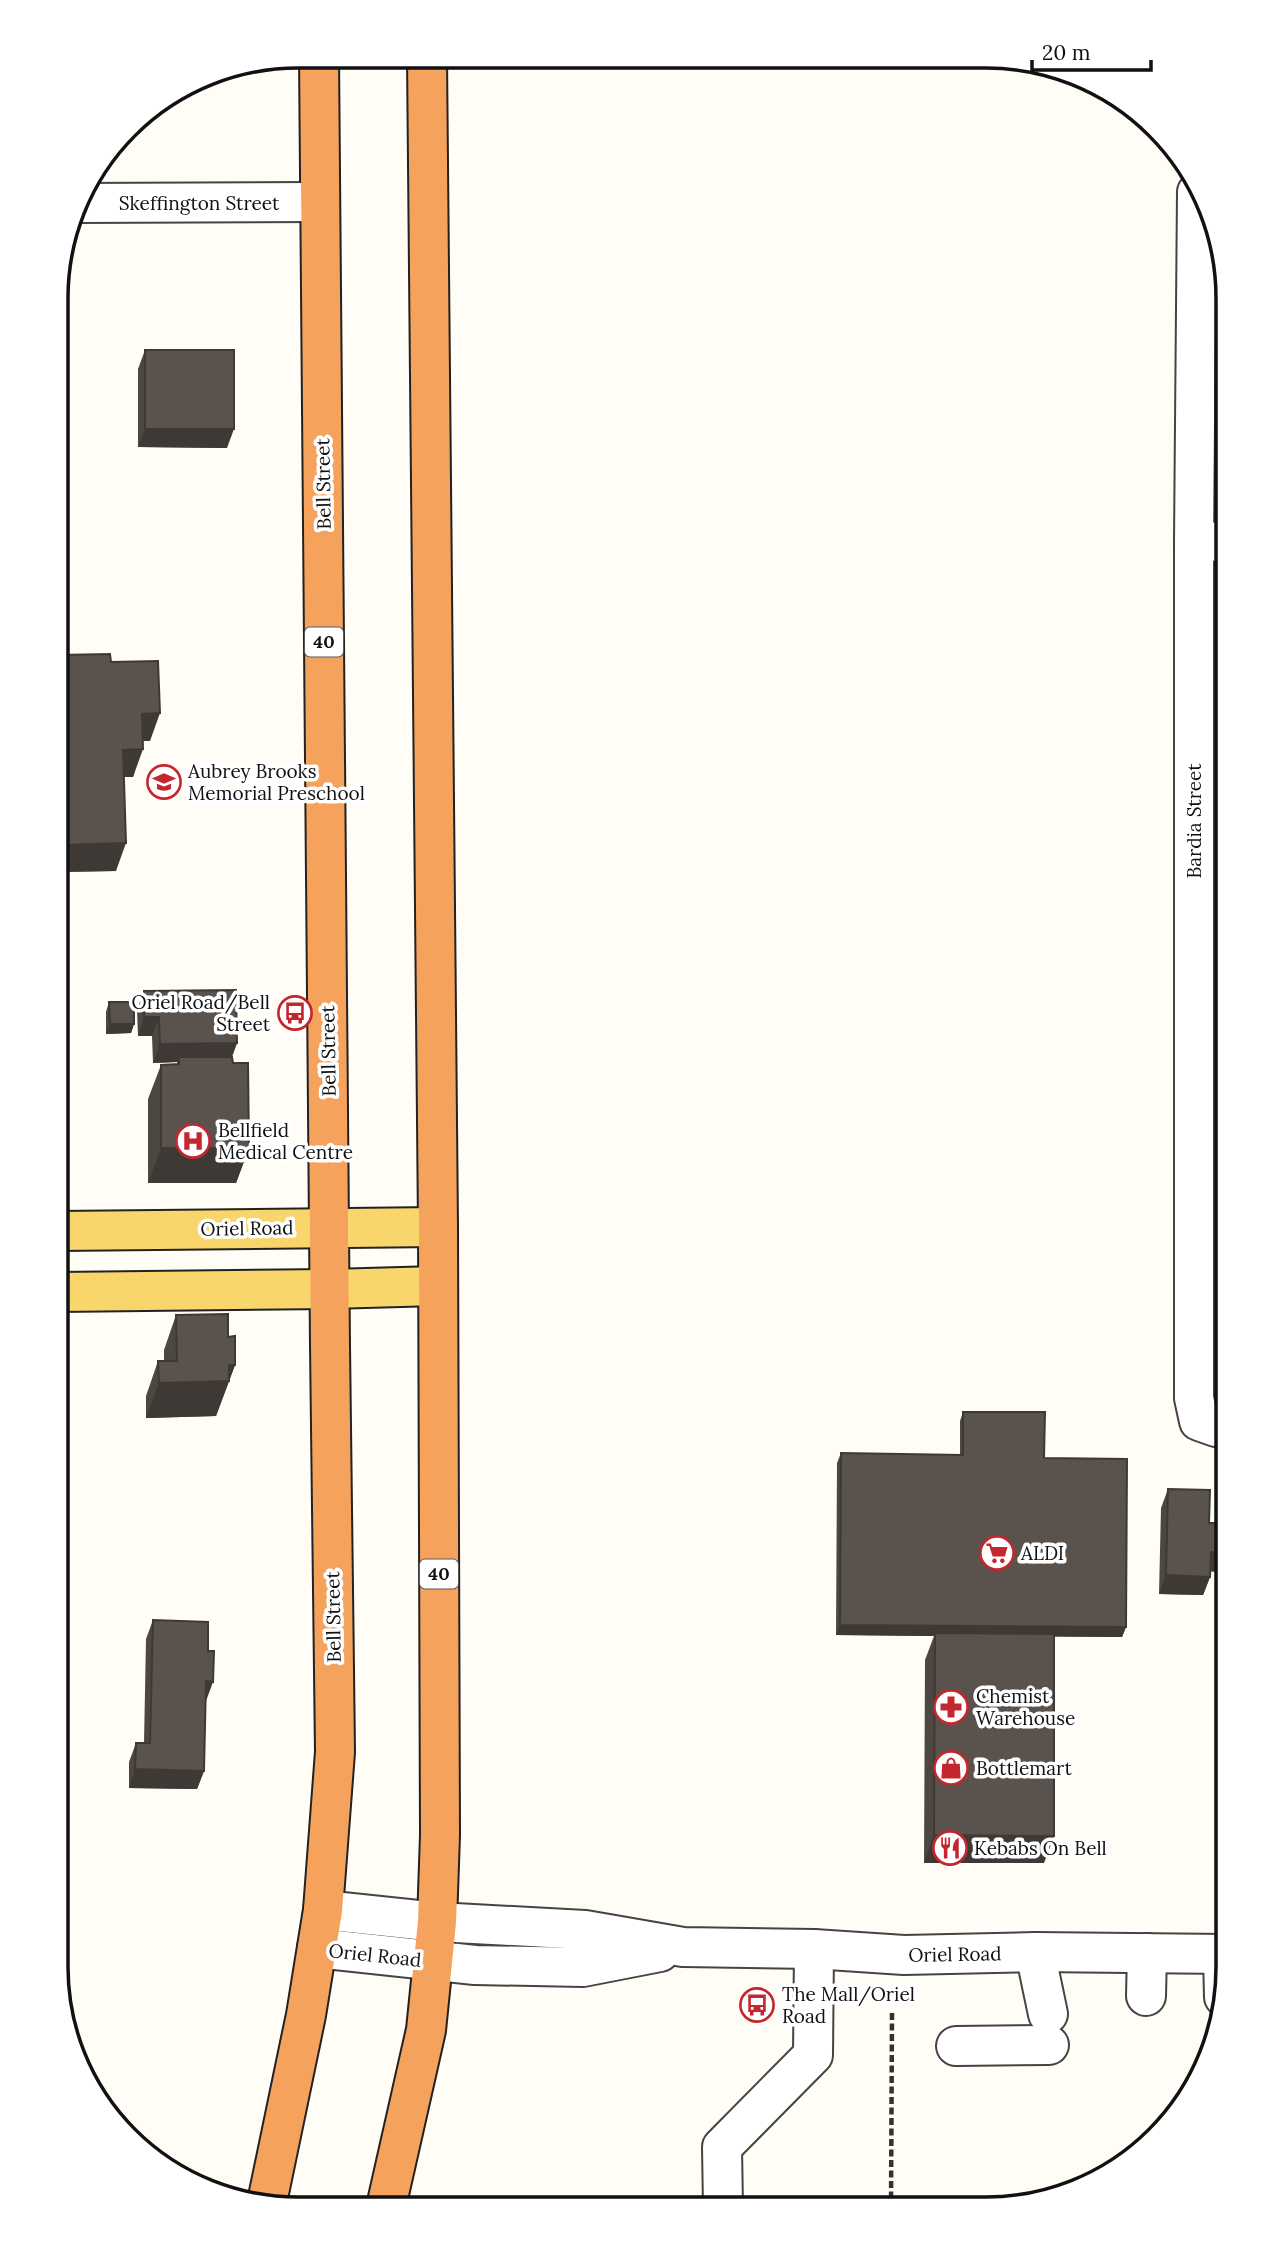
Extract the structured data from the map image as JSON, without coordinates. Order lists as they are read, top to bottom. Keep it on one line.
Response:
{"streets":{"highway":["Bell Street","40"],"main road":["Oriel Road"],"street":["Skeffington Street","Bardia Street"]},"crossings":[["Skeffington Street","Bell Street"],["Bell Street","Oriel Road"],["40","Oriel Road"]],"places":{"school or university":["Aubrey Brooks Memorial Preschool"],"bus stop":["Oriel Road/Bell Street","The Mall/Oriel Road"],"hospital":["Bellfield Medical Centre"],"supermarket":["ALDI"],"pharmacy":["Chemist Warehouse"],"shop":["Bottlemart"],"restaurant":["Kebabs On Bell"]},"scale_bar":"20 m"}
